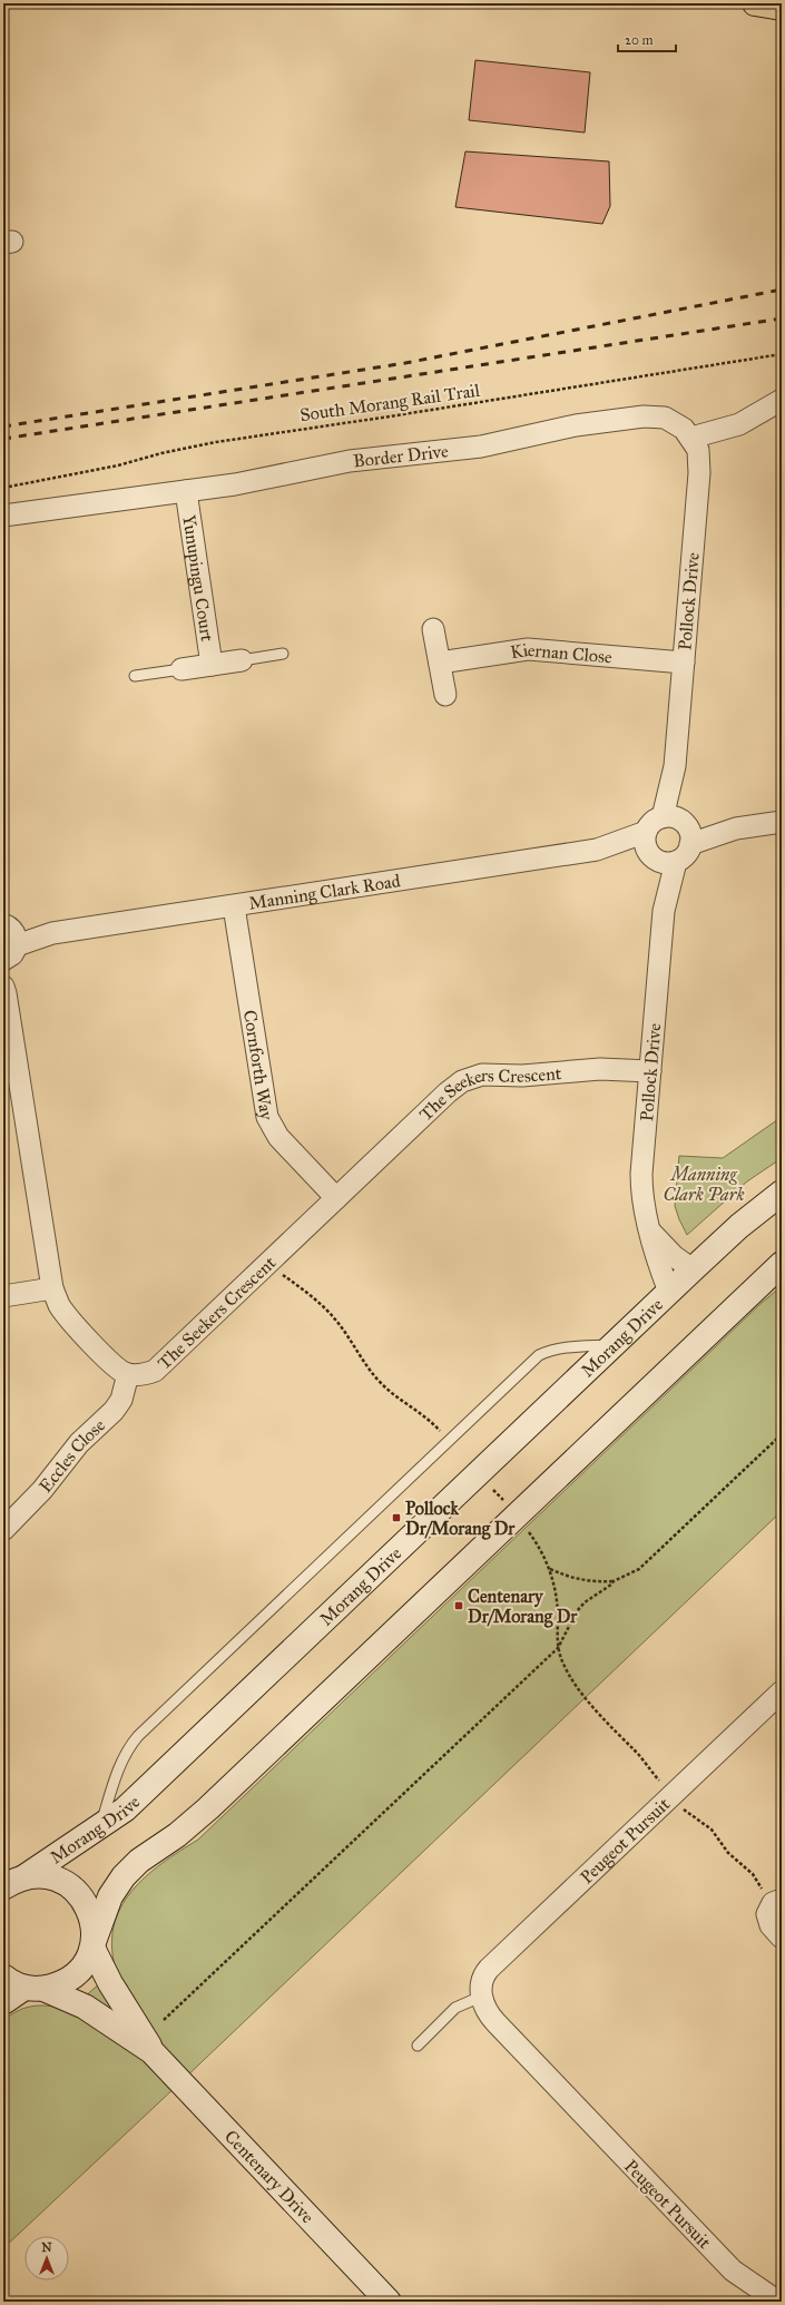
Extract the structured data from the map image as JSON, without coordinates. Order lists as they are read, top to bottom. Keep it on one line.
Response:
{"streets":{"main road":["Morang Drive","Centenary Drive"],"street":["Border Drive","Yunupingu Court","Pollock Drive","Kiernan Close","Manning Clark Road","Cornforth Way","The Seekers Crescent","Eccles Close","Peugeot Pursuit"],"path":["South Morang Rail Trail"]},"crossings":[["Border Drive","Yunupingu Court"],["Border Drive","Pollock Drive"],["Pollock Drive","Kiernan Close"],["Pollock Drive","Manning Clark Road"],["Pollock Drive","The Seekers Crescent"],["Pollock Drive","Morang Drive"],["Manning Clark Road","Cornforth Way"],["Cornforth Way","The Seekers Crescent"],["The Seekers Crescent","Eccles Close"]],"parks":["Manning Clark Park"],"places":{"transit":["Pollock Dr/Morang Dr","Centenary Dr/Morang Dr"]},"scale_bar":"20 m","north":"top"}
